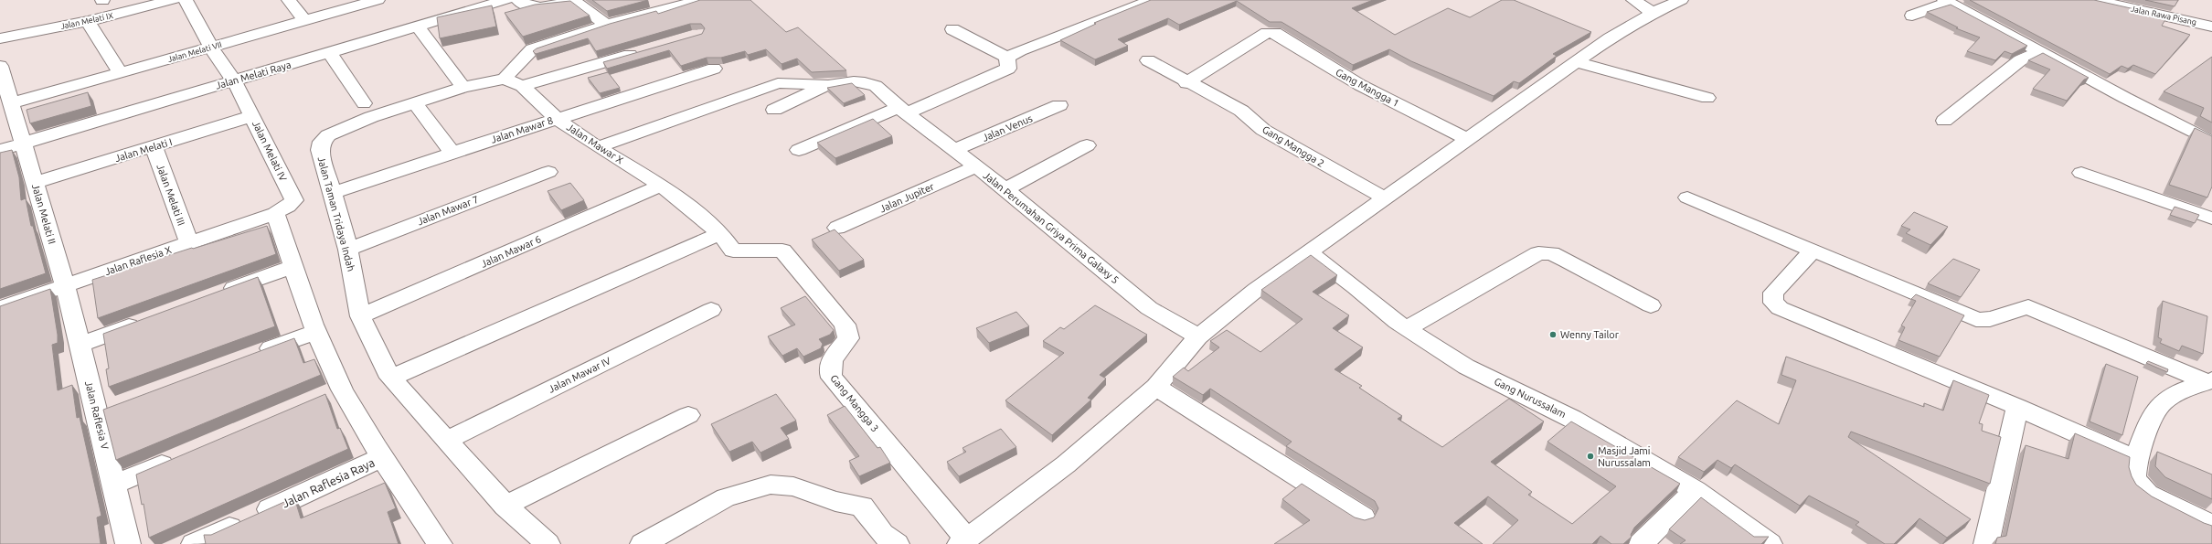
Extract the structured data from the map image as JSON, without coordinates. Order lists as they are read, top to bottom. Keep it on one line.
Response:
{"streets":{"street":["Jalan Rawa Pisang","Jalan Melati IX","Jalan Melati VII","Jalan Melati Raya","Gang Mangga 1","Jalan Venus","Jalan Mawar 8","Jalan Mawar X","Gang Mangga 2","Jalan Melati I","Jalan Melati IV","Jalan Melati III","Jalan Jupiter","Jalan Mawar 7","Jalan Melati II","Jalan Taman Tridaya Indah","Jalan Perumahan Griya Prima Galaxy 5","Jalan Mawar 6","Jalan Raflesia X","Jalan Mawar IV","Gang Nurussalam","Gang Mangga 3","Jalan Raflesia V","Jalan Raflesia Raya"]},"crossings":[["Jalan Melati VII","Jalan Melati IV"],["Jalan Melati VII","Jalan Melati II"],["Jalan Melati Raya","Jalan Melati IV"],["Jalan Melati Raya","Jalan Melati II"],["Gang Mangga 1","Gang Mangga 2"],["Jalan Venus","Jalan Perumahan Griya Prima Galaxy 5"],["Jalan Mawar 8","Jalan Mawar X"],["Jalan Mawar 8","Jalan Taman Tridaya Indah"],["Jalan Mawar X","Jalan Mawar 6"],["Jalan Mawar X","Gang Mangga 3"],["Jalan Melati I","Jalan Melati IV"],["Jalan Melati I","Jalan Melati III"],["Jalan Melati I","Jalan Melati II"],["Jalan Melati IV","Jalan Raflesia X"],["Jalan Melati III","Jalan Raflesia X"],["Jalan Jupiter","Jalan Perumahan Griya Prima Galaxy 5"],["Jalan Mawar 7","Jalan Taman Tridaya Indah"],["Jalan Melati II","Jalan Raflesia X"],["Jalan Melati II","Jalan Raflesia V"],["Jalan Taman Tridaya Indah","Jalan Mawar 6"],["Jalan Taman Tridaya Indah","Jalan Mawar IV"],["Jalan Raflesia X","Jalan Raflesia V"]],"places":["Wenny Tailor","Masjid Jami Nurussalam"]}
